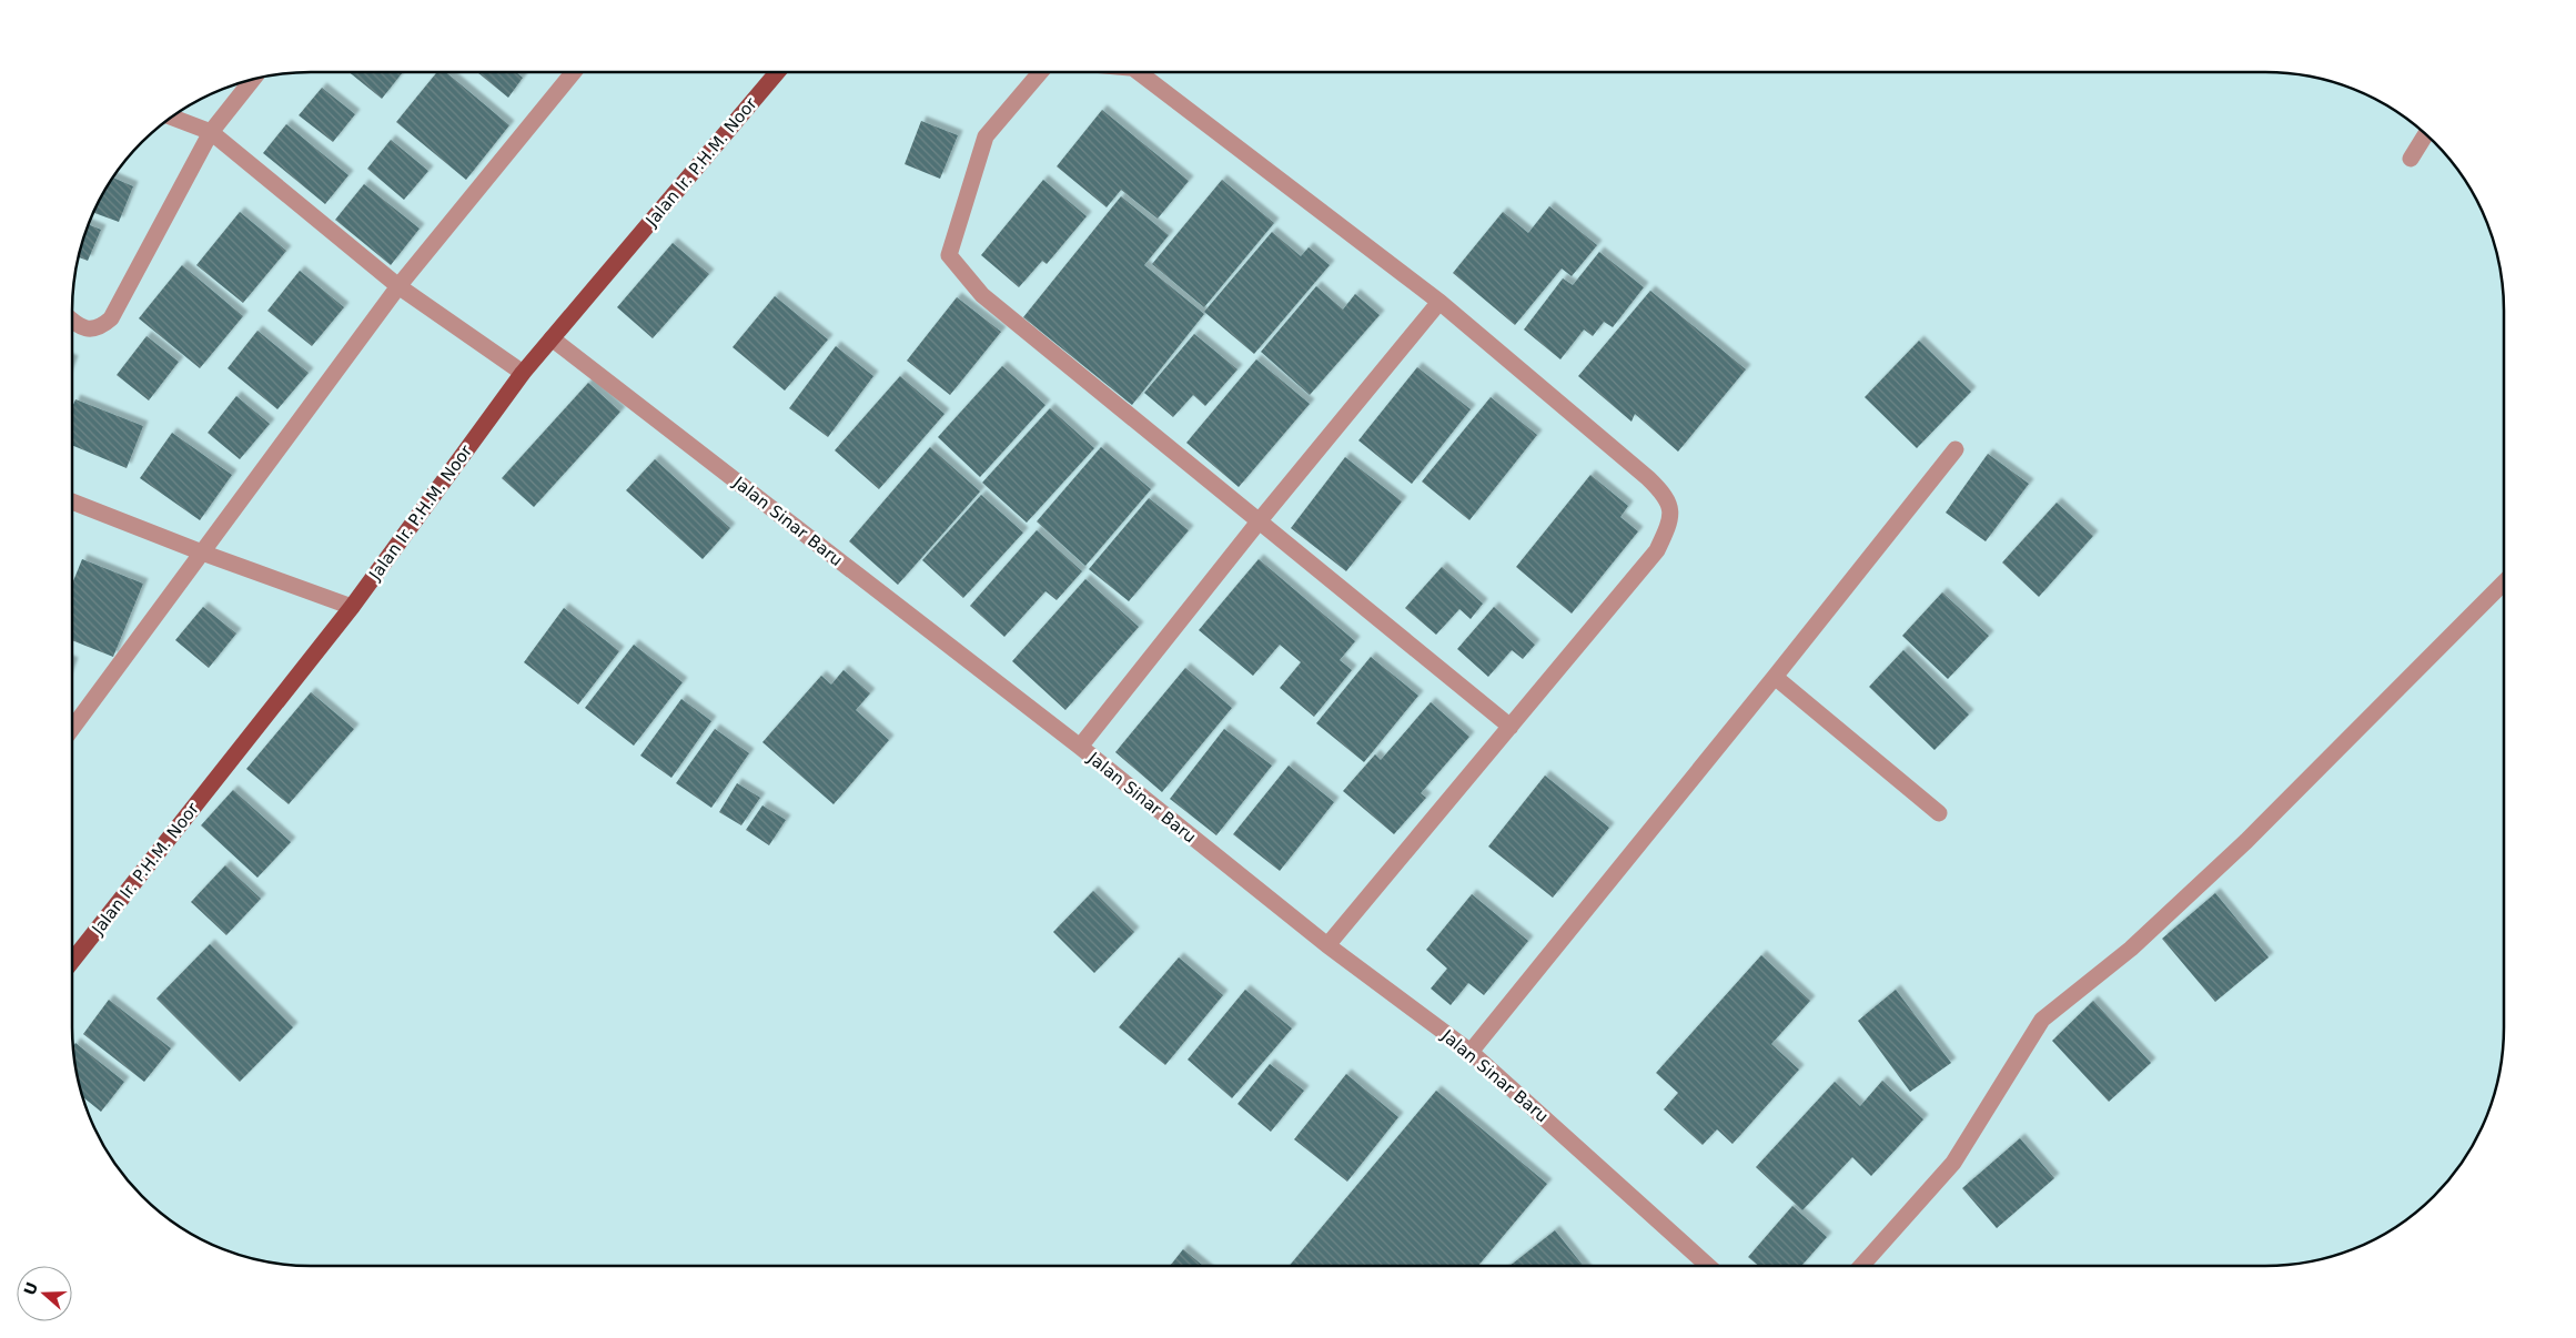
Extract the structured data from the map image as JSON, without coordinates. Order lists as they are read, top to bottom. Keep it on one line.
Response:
{"streets":{"main road":["Jalan Ir. P.H.M. Noor"],"street":["Jalan Sinar Baru"]},"crossings":[["Jalan Ir. P.H.M. Noor","Jalan Sinar Baru"]],"north":"left"}
